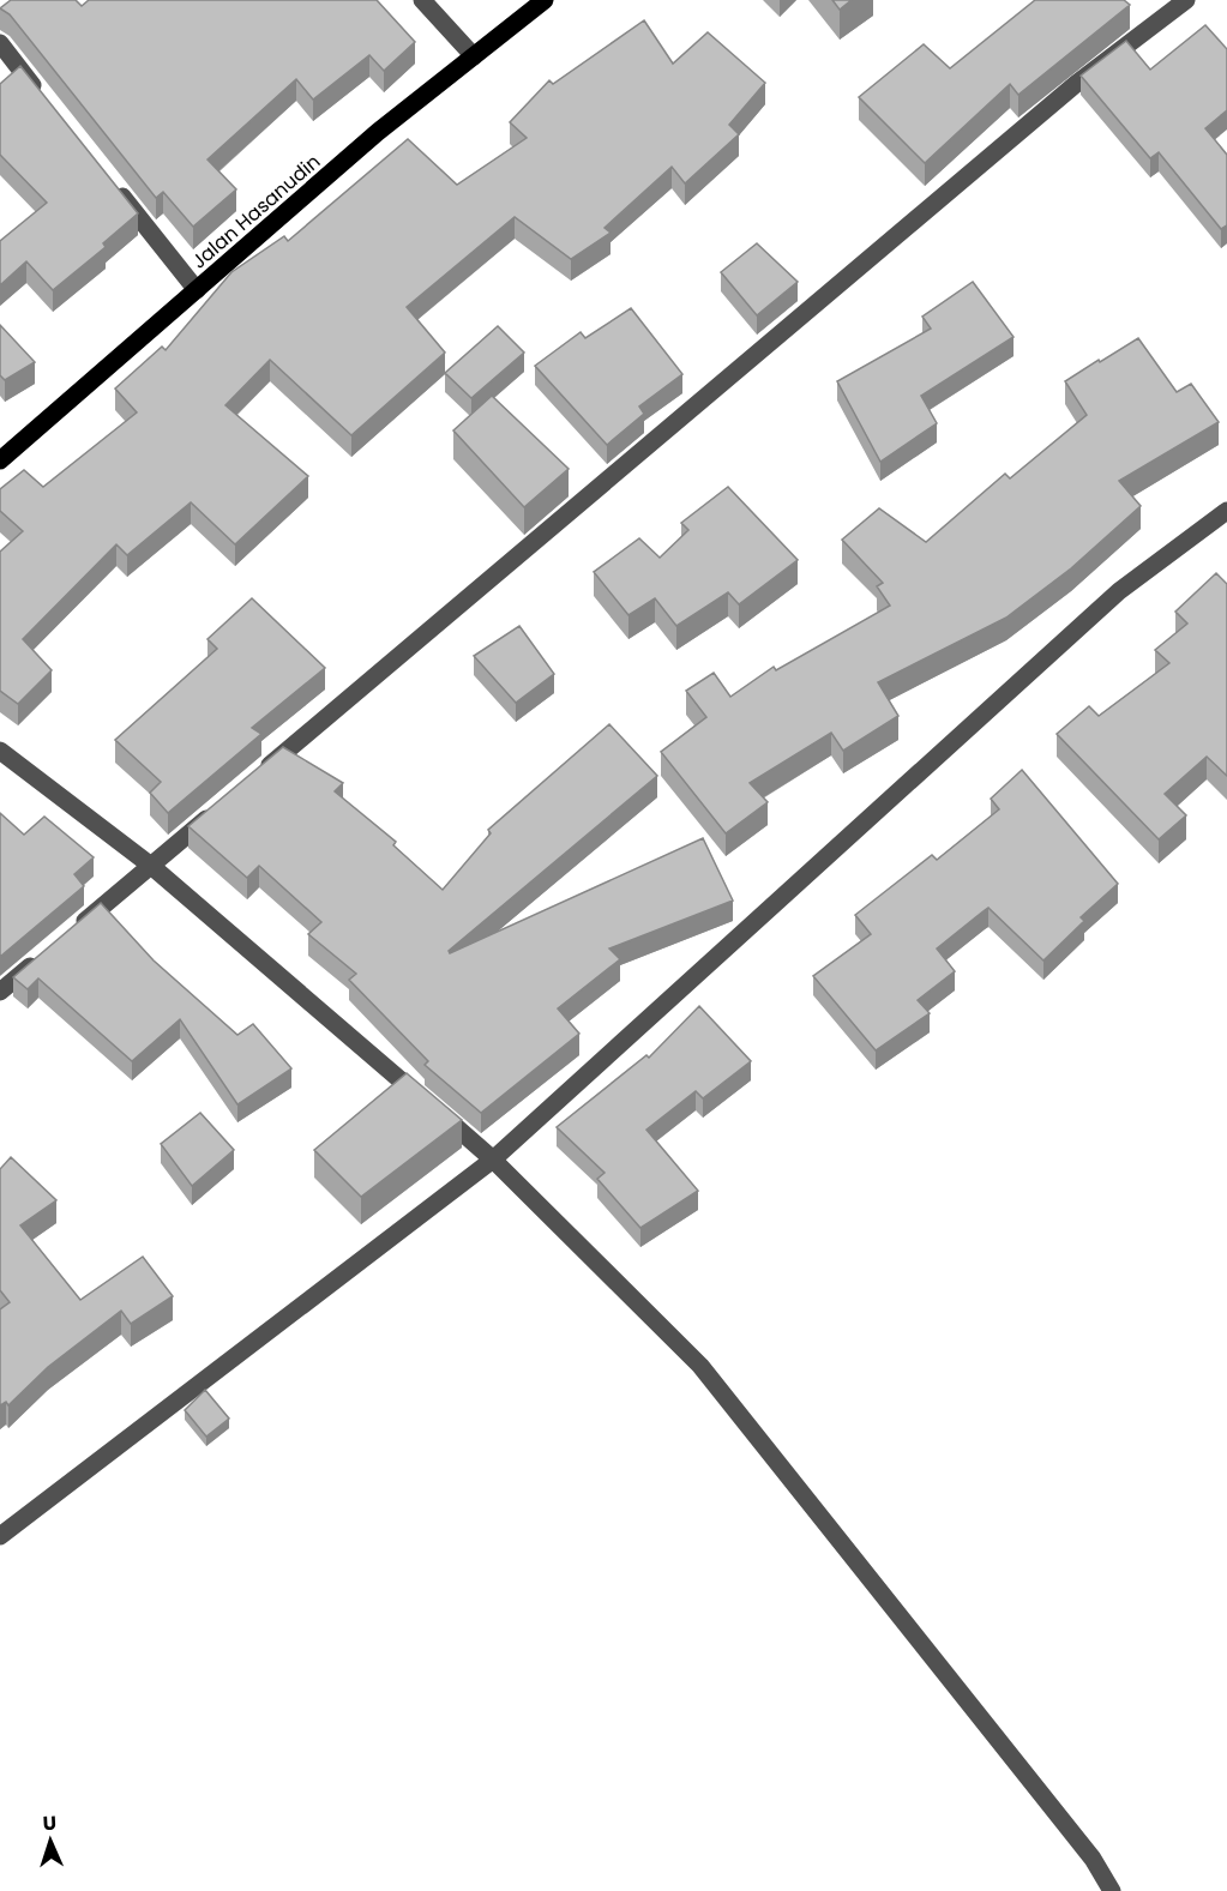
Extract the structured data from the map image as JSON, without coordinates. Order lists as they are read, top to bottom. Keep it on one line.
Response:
{"streets":{"main road":["Jalan Hasanudin"]},"north":"top"}
